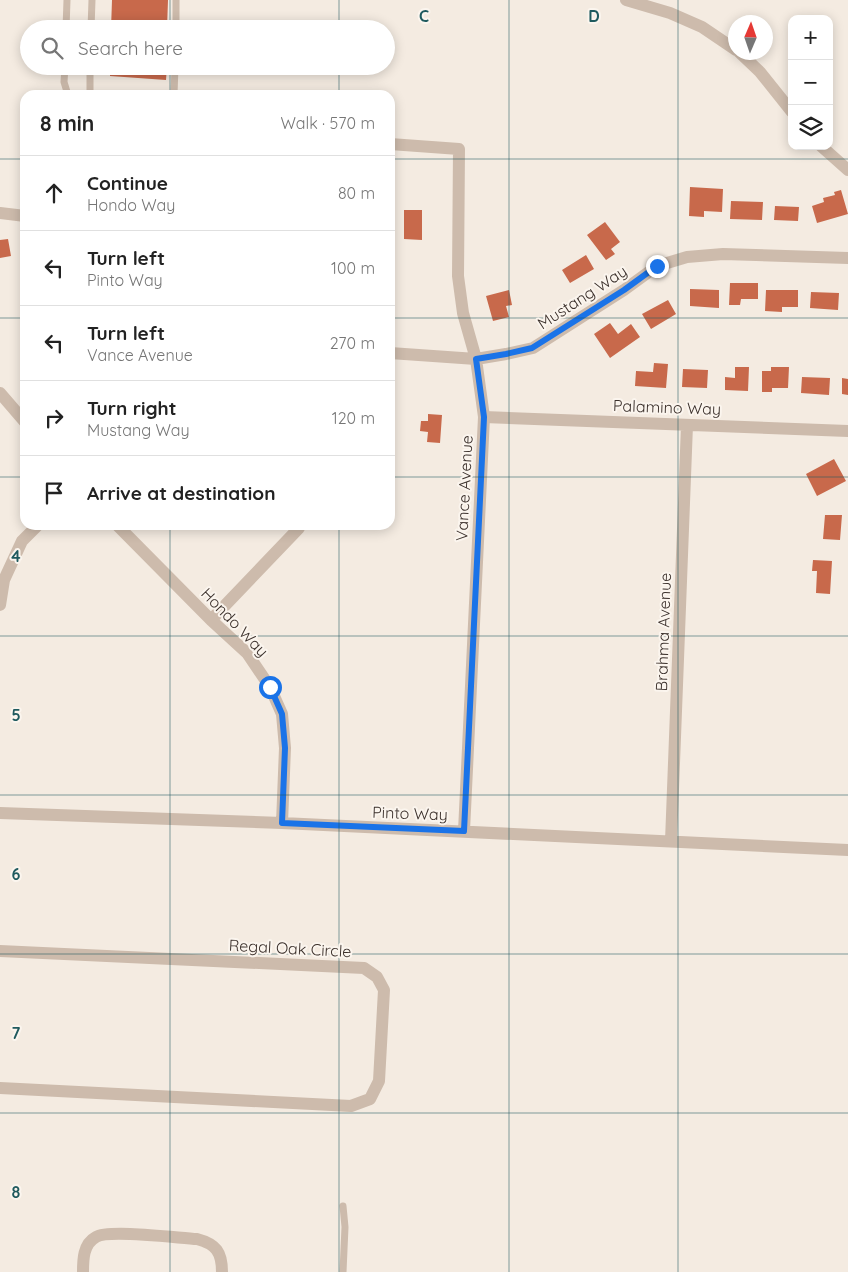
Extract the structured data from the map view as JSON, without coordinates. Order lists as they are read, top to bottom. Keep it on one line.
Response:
{"streets":{"street":["Mustang Way","Palamino Way","Vance Avenue","Hondo Way","Brahma Avenue","Pinto Way","Regal Oak Circle"]},"crossings":[["Mustang Way","Vance Avenue"],["Palamino Way","Vance Avenue"],["Palamino Way","Brahma Avenue"],["Vance Avenue","Pinto Way"],["Hondo Way","Pinto Way"],["Brahma Avenue","Pinto Way"]],"north":"top","page":{"map_buttons":["+","−"],"search":"Search here","heading":["8 min","Walk · 570 m"],"list":[["Continue","Hondo Way","80 m"],["Turn left","Pinto Way","100 m"],["Turn left","Vance Avenue","270 m"],["Turn right","Mustang Way","120 m"],"Arrive at destination"]},"grid":{"columns":["C","D"],"rows":["4","5","6","7","8"]}}
